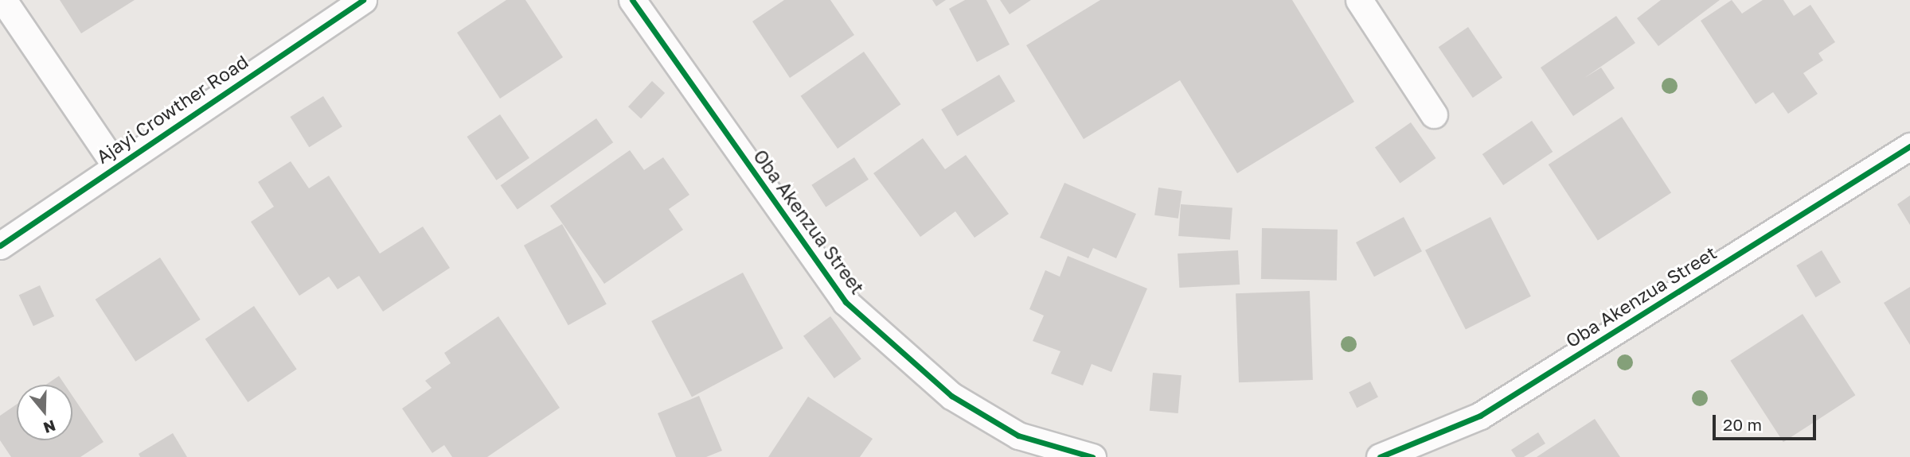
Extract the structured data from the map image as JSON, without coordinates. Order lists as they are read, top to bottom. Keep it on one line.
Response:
{"streets":{"street":["Ajayi Crowther Road","Oba Akenzua Street"]},"scale_bar":"20 m","north":"bottom"}
